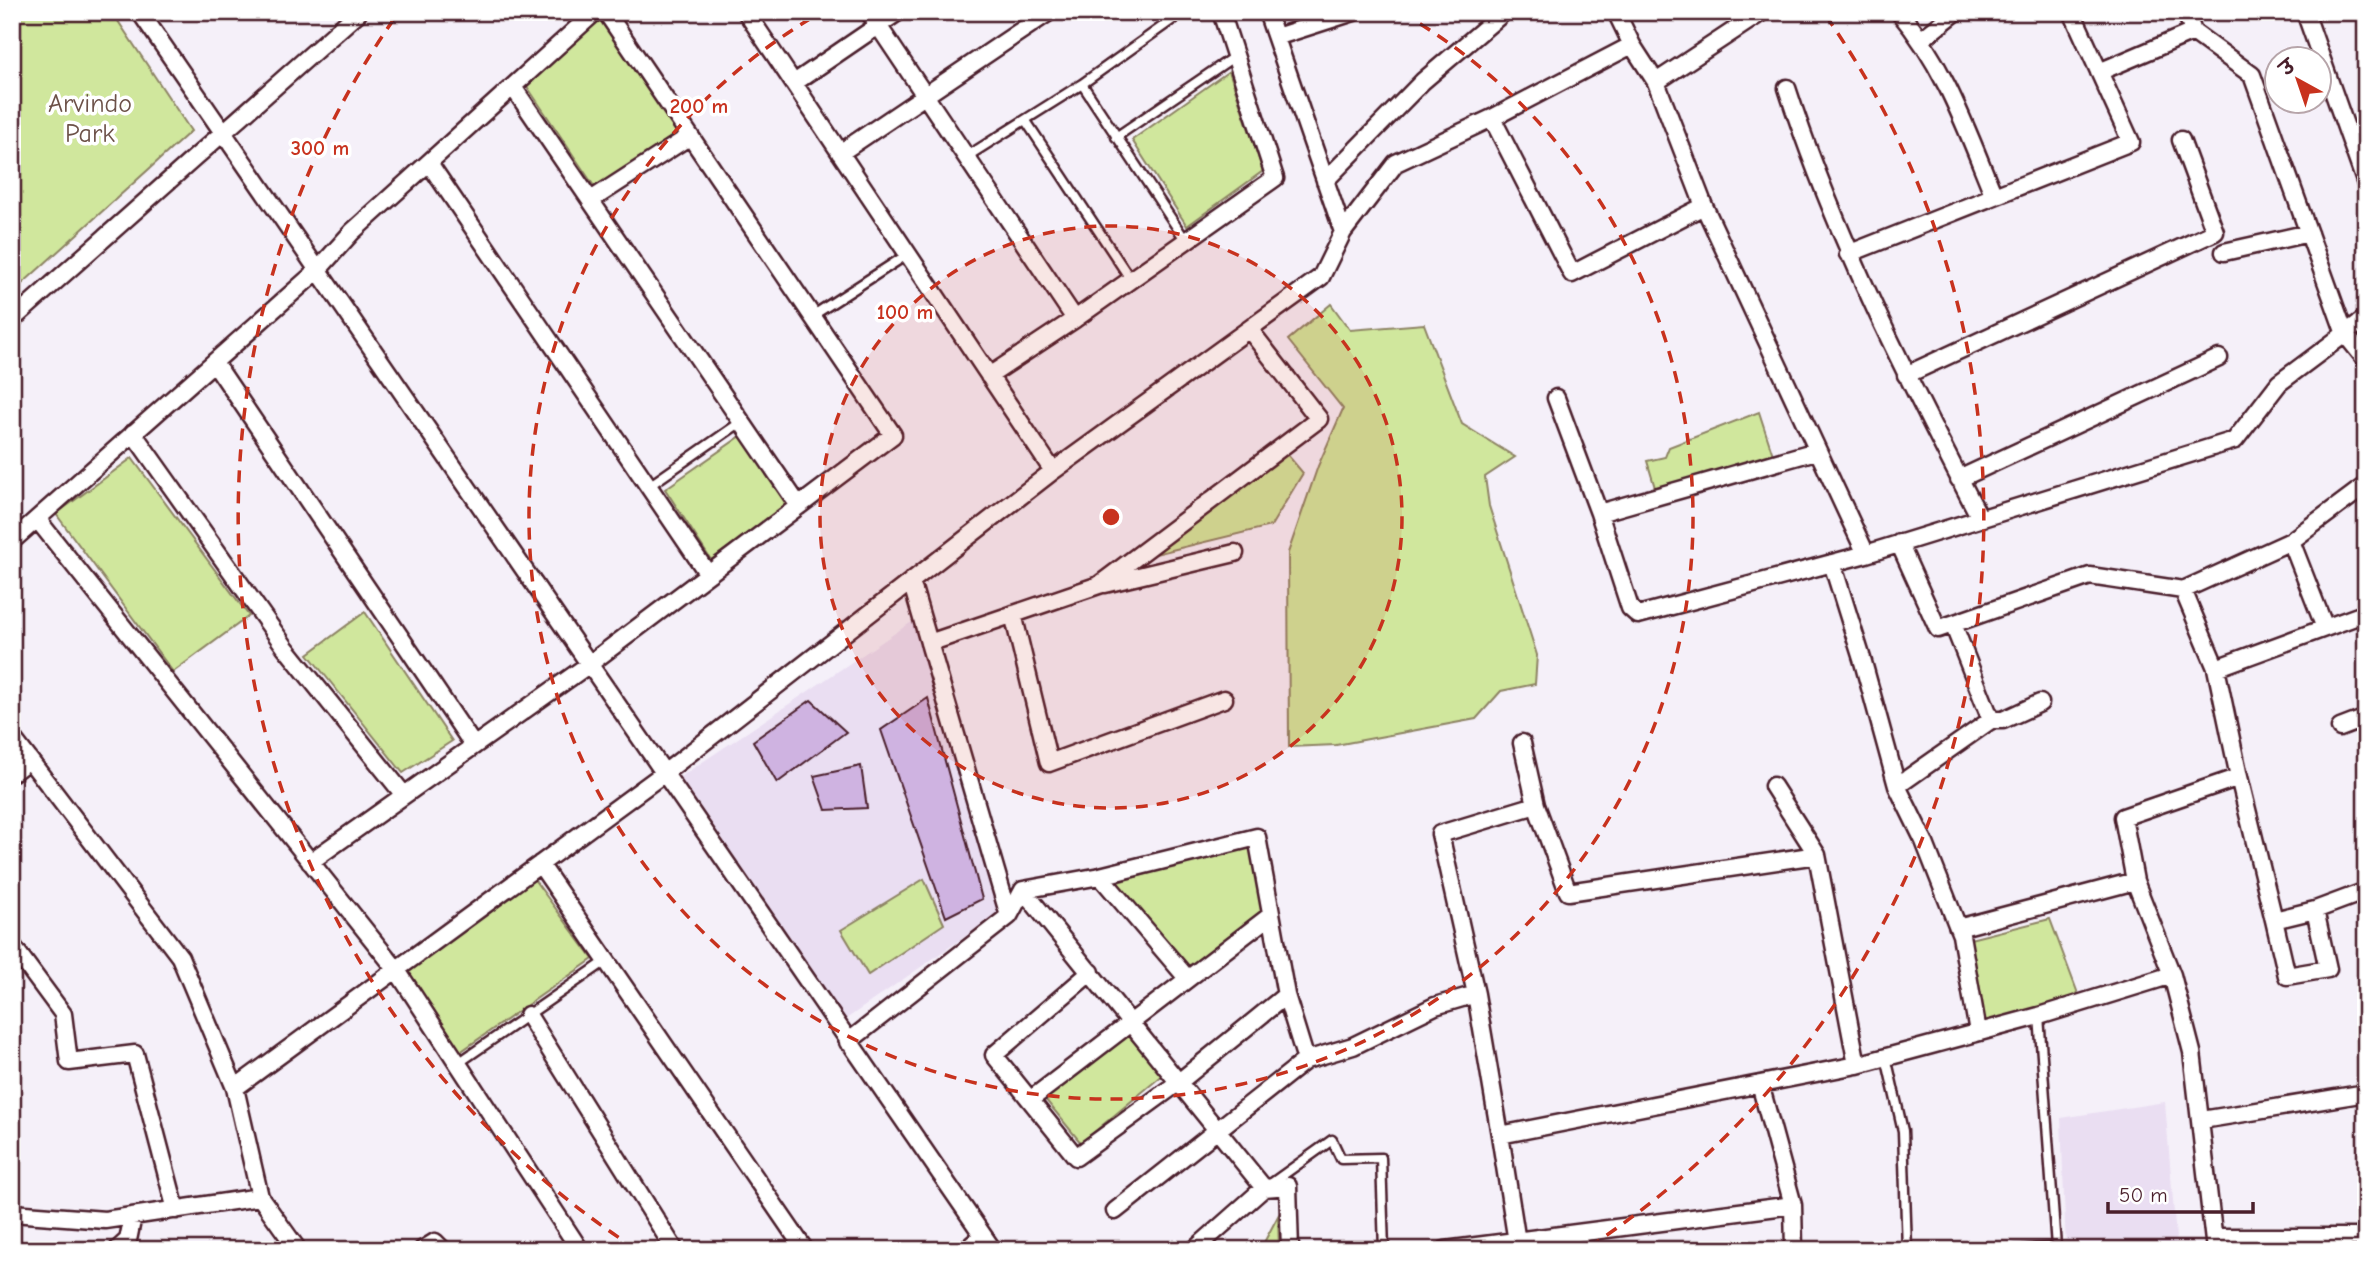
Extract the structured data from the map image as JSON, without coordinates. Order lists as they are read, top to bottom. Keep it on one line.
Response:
{"parks":["Arvindo Park"],"scale_bar":"50 m","north":"top left","rings":["200 m","300 m","100 m"]}
